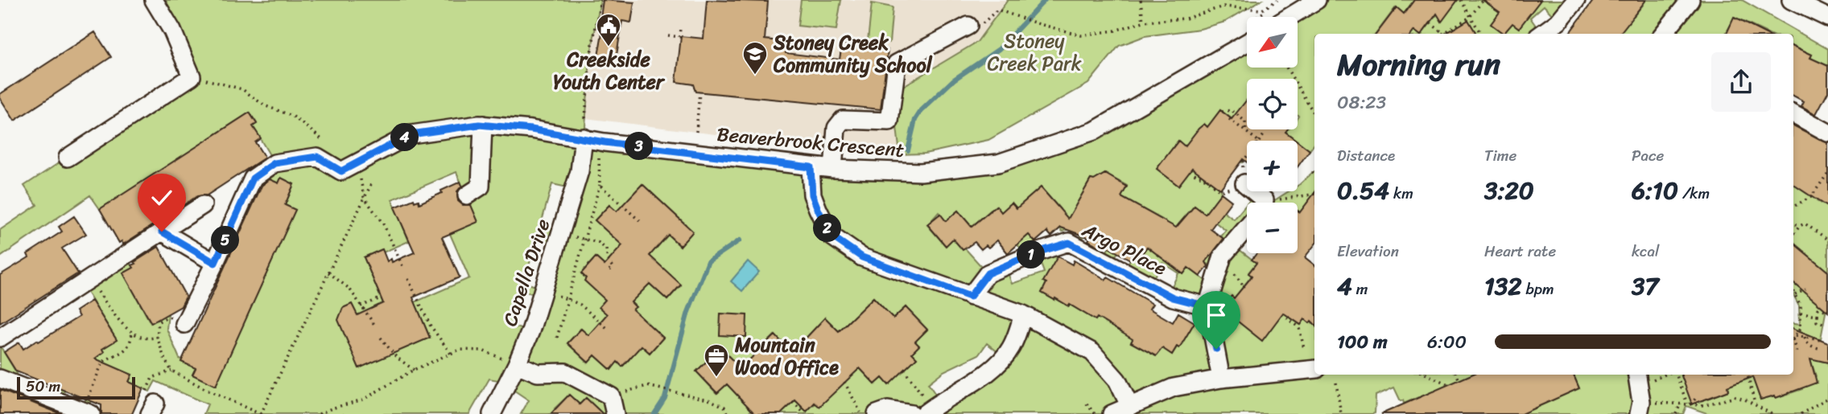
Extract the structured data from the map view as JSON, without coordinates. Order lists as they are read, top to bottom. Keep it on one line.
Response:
{"streets":{"street":["Beaverbrook Crescent","Argo Place","Capella Drive"]},"crossings":[["Beaverbrook Crescent","Capella Drive"]],"parks":["Stoney Creek Park"],"places":{"public building":["Creekside Youth Center"],"school or university":["Stoney Creek Community School"],"office":["Mountain Wood Office"]},"scale_bar":"50 m","north":"bottom left","page":{"map_buttons":["+","−"],"heading":["Morning run","08:23"],"pins":["4","3","2","5","1"],"stats":[["Distance","0.54 km"],["Time","3:20"],["Pace","6:10 /km"],["Elevation","4 m"],["Heart rate","132 bpm"],["kcal","37"]],"list":[{"name":"100 m","note":"6:00"}],"scale":"50 m"}}
